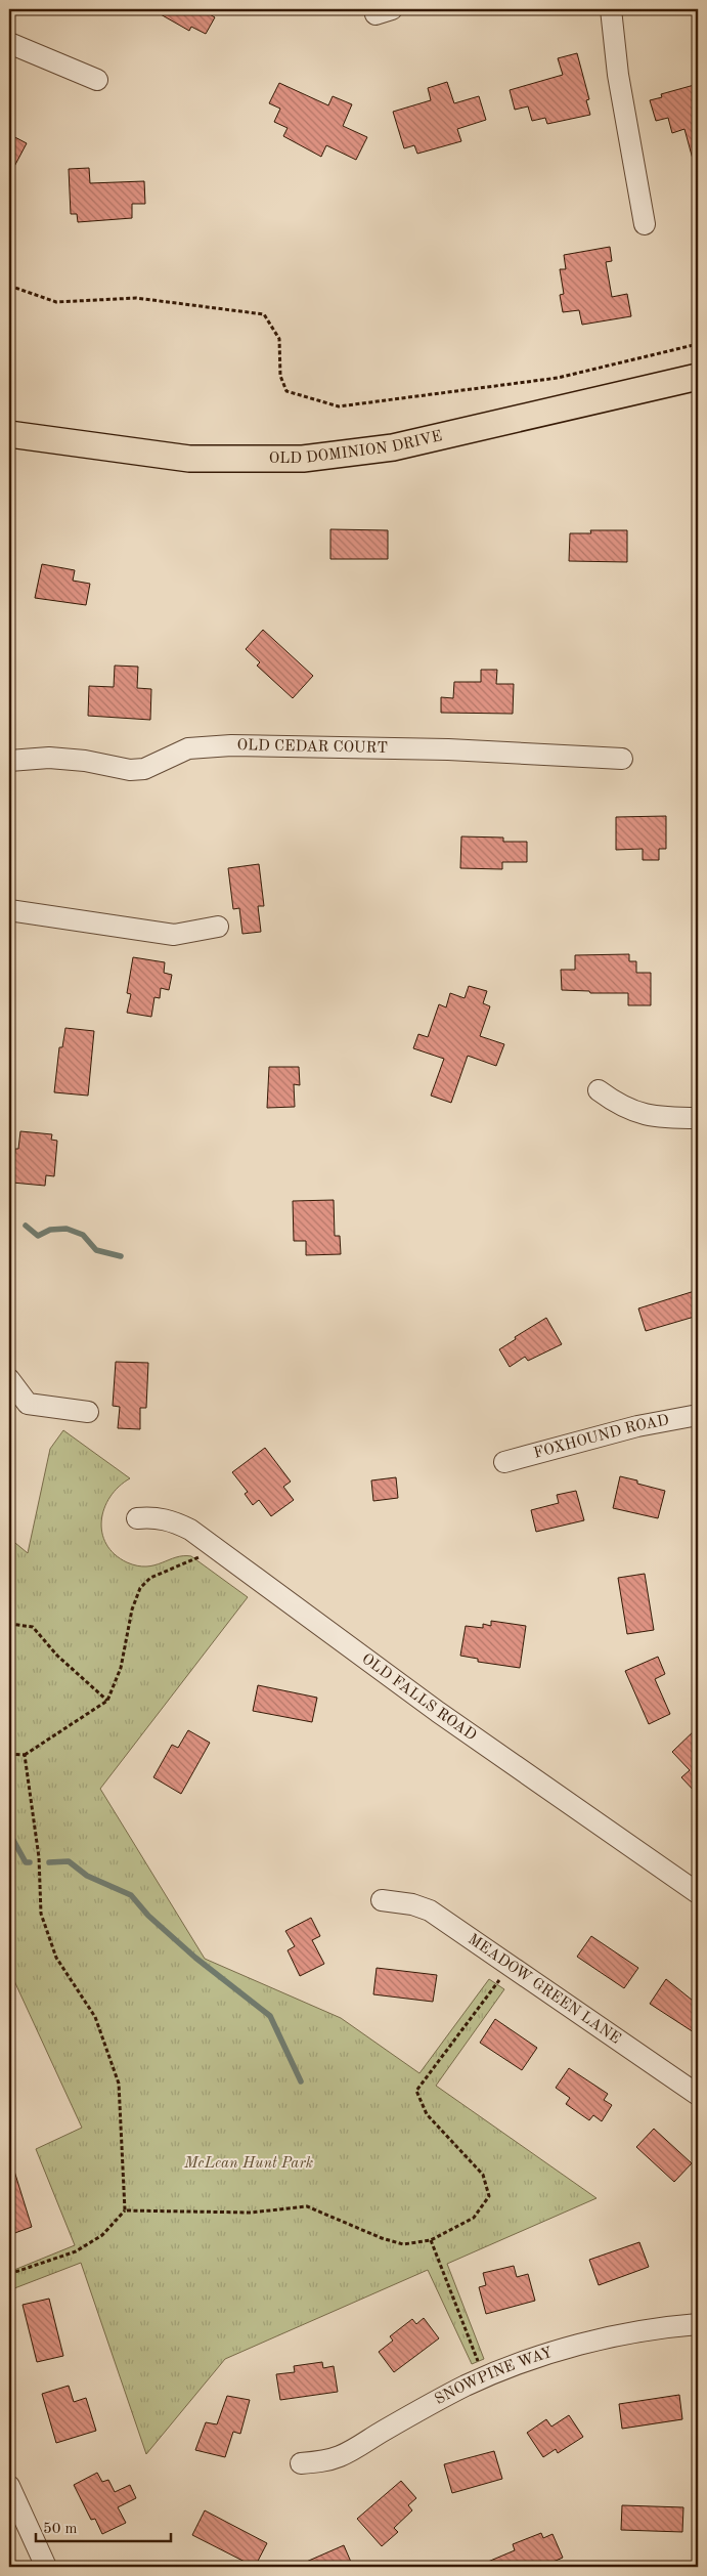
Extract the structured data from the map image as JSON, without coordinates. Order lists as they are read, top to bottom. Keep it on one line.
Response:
{"streets":{"main road":["OLD DOMINION DRIVE"],"street":["OLD CEDAR COURT","FOXHOUND ROAD","OLD FALLS ROAD","MEADOW GREEN LANE","SNOWPINE WAY"]},"parks":["McLean Hunt Park"],"scale_bar":"50 m"}
